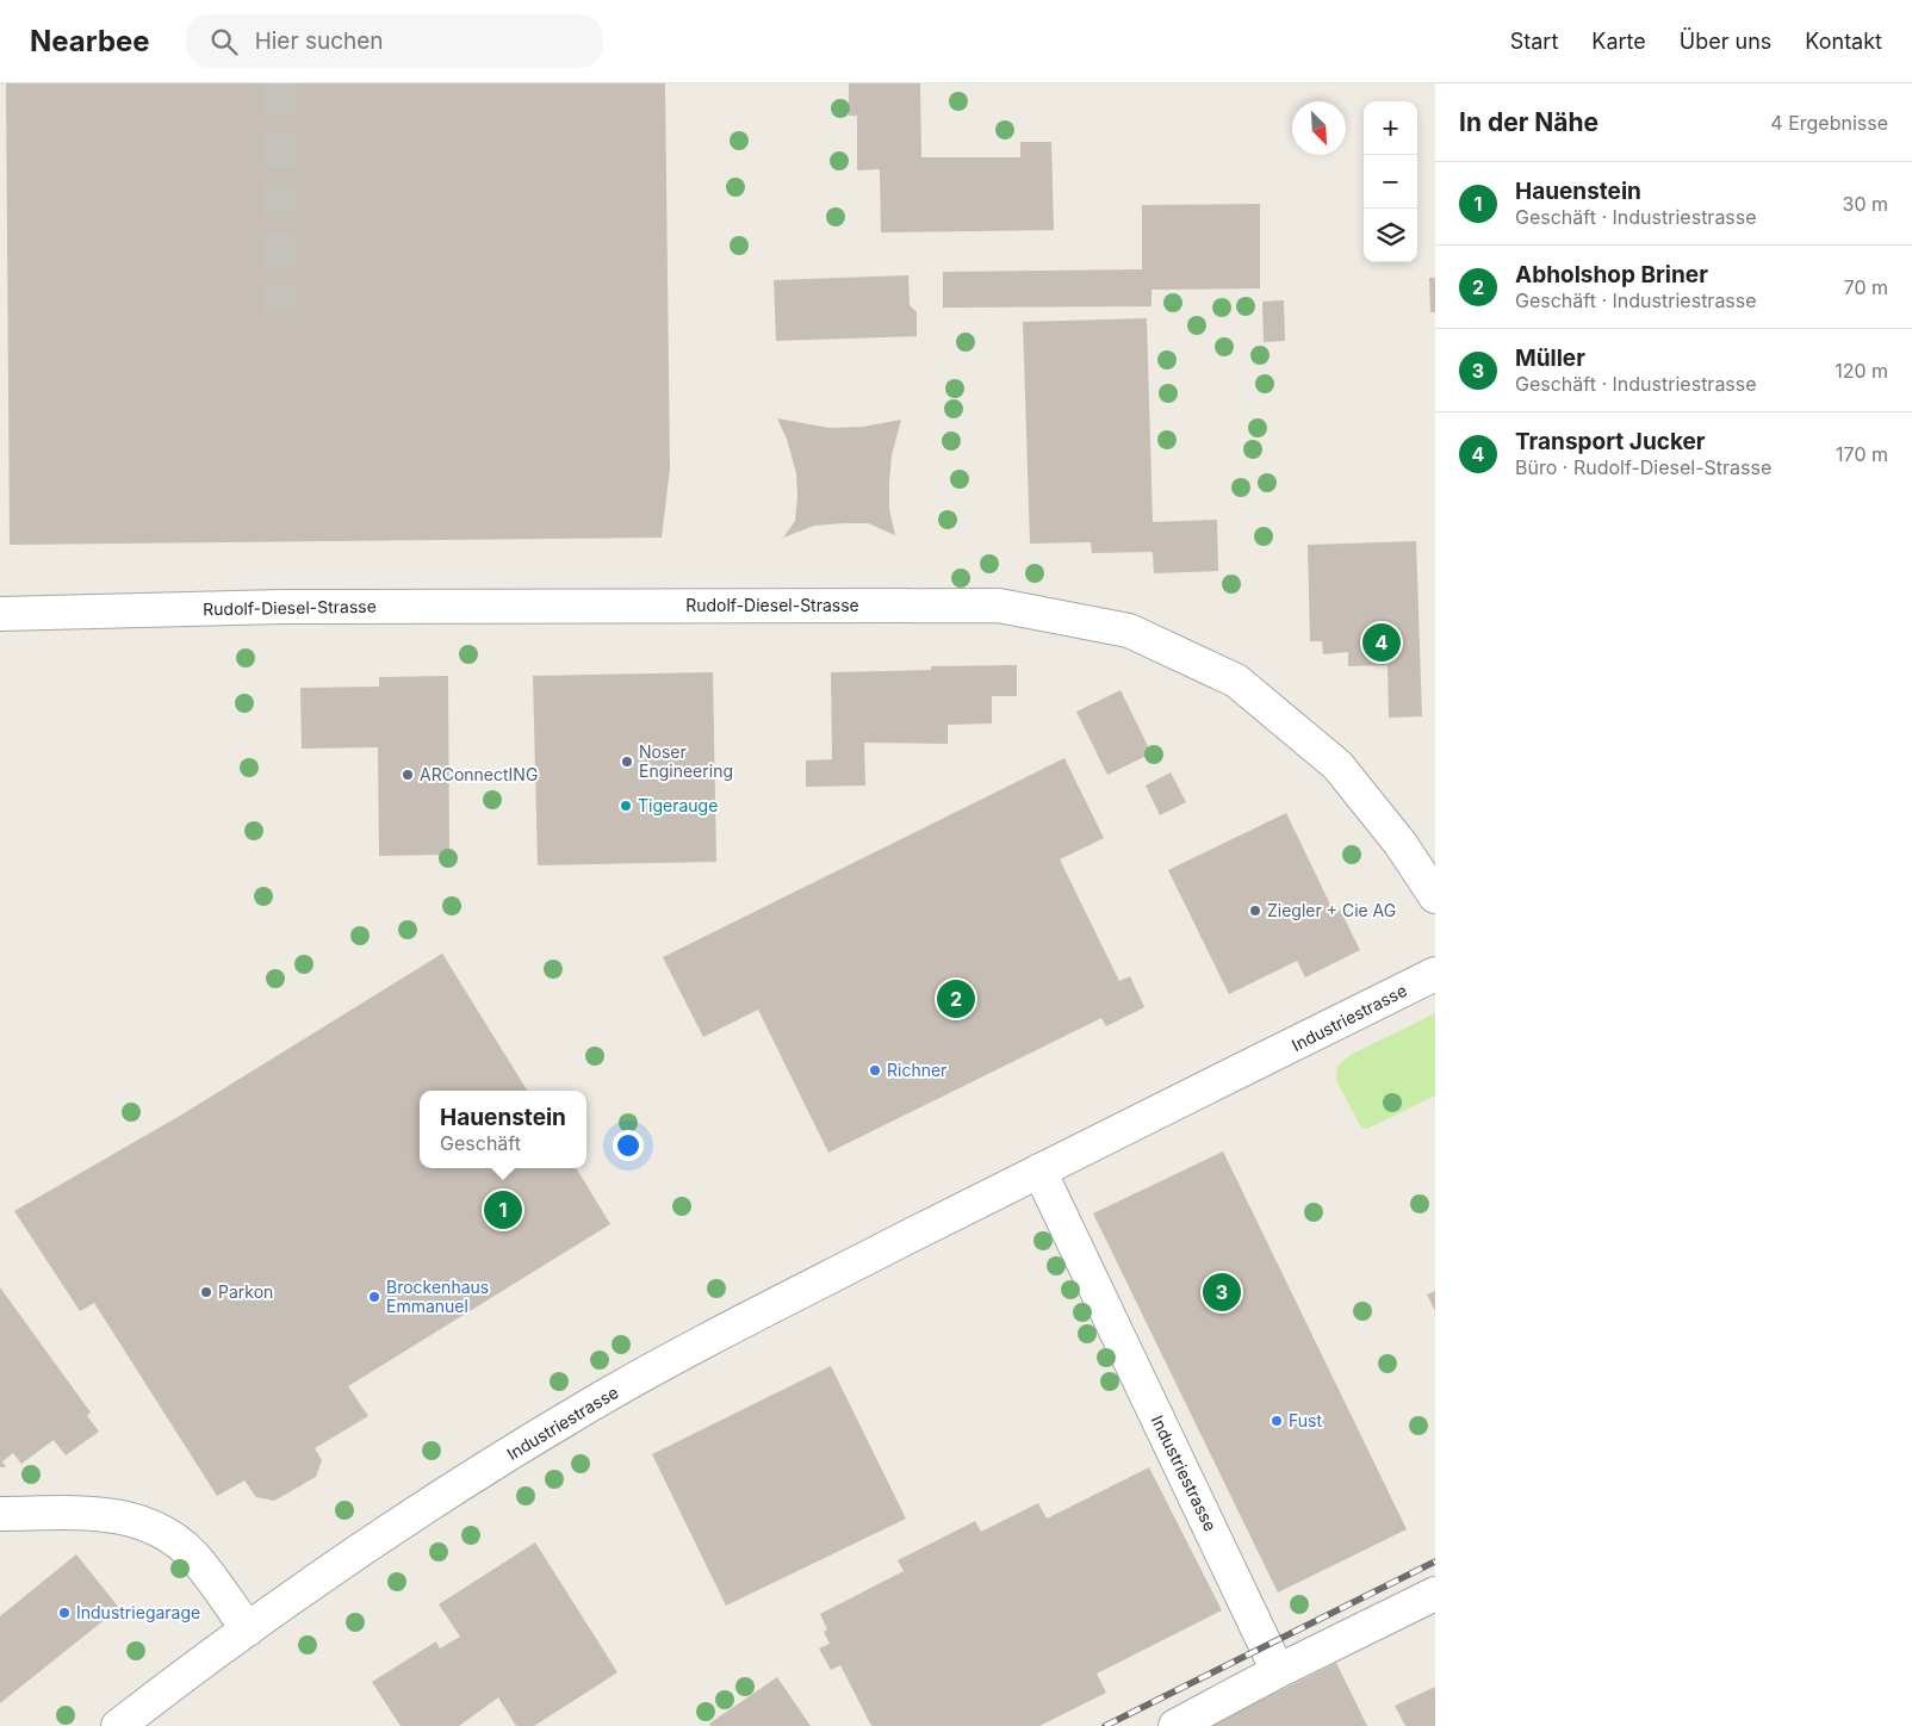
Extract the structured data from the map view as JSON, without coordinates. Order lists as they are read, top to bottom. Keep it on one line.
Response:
{"streets":{"street":["Rudolf-Diesel-Strasse","Industriestrasse"]},"places":["Noser Engineering","ARConnectING","Tigerauge","Ziegler + Cie AG","Richner","Parkon","Brockenhaus Emmanuel","Fust","Industriegarage"],"north":"bottom right","page":{"header":"Nearbee","search":"Hier suchen","nav":["Start","Karte","Über uns","Kontakt"],"heading":["In der Nähe","4 Ergebnisse"],"map_buttons":["+","−"],"list":[{"mark":"1","name":"Hauenstein","note":"Geschäft · Industriestrasse","value":"30 m"},{"mark":"2","name":"Abholshop Briner","note":"Geschäft · Industriestrasse","value":"70 m"},{"mark":"3","name":"Müller","note":"Geschäft · Industriestrasse","value":"120 m"},{"mark":"4","name":"Transport Jucker","note":"Büro · Rudolf-Diesel-Strasse","value":"170 m"}],"pins":["4","2","1","3"],"popup":["Hauenstein","Geschäft"]}}
